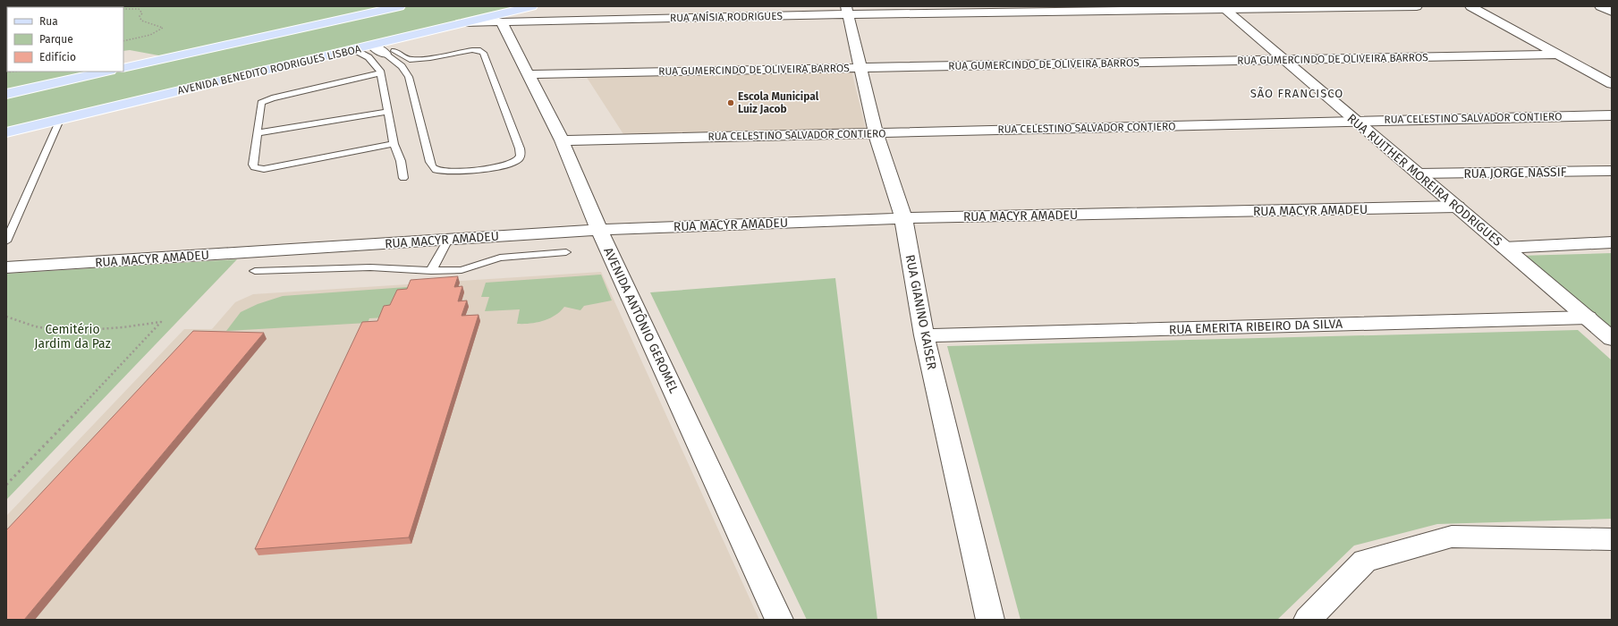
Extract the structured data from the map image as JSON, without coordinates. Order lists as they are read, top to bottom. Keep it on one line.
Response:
{"streets":{"main road":["AVENIDA BENEDITO RODRIGUES LISBOA"],"street":["RUA ANÍSIA RODRIGUES","RUA GUMERCINDO DE OLIVEIRA BARROS","RUA CELESTINO SALVADOR CONTIERO","RUA JORGE NASSIF","RUA RUITHER MOREIRA RODRIGUES","RUA MACYR AMADEU","RUA GIANINO KAISER","AVENIDA ANTÔNIO GEROMEL","RUA EMERITA RIBEIRO DA SILVA"]},"crossings":[["RUA ANÍSIA RODRIGUES","AVENIDA BENEDITO RODRIGUES LISBOA"],["RUA ANÍSIA RODRIGUES","RUA RUITHER MOREIRA RODRIGUES"],["RUA ANÍSIA RODRIGUES","RUA GIANINO KAISER"],["RUA ANÍSIA RODRIGUES","AVENIDA ANTÔNIO GEROMEL"],["RUA GUMERCINDO DE OLIVEIRA BARROS","RUA RUITHER MOREIRA RODRIGUES"],["RUA GUMERCINDO DE OLIVEIRA BARROS","RUA GIANINO KAISER"],["RUA GUMERCINDO DE OLIVEIRA BARROS","AVENIDA ANTÔNIO GEROMEL"],["RUA CELESTINO SALVADOR CONTIERO","RUA RUITHER MOREIRA RODRIGUES"],["RUA CELESTINO SALVADOR CONTIERO","RUA GIANINO KAISER"],["RUA CELESTINO SALVADOR CONTIERO","AVENIDA ANTÔNIO GEROMEL"],["RUA JORGE NASSIF","RUA RUITHER MOREIRA RODRIGUES"],["RUA RUITHER MOREIRA RODRIGUES","RUA MACYR AMADEU"],["RUA RUITHER MOREIRA RODRIGUES","RUA EMERITA RIBEIRO DA SILVA"],["RUA MACYR AMADEU","RUA GIANINO KAISER"],["RUA MACYR AMADEU","AVENIDA ANTÔNIO GEROMEL"],["RUA GIANINO KAISER","RUA EMERITA RIBEIRO DA SILVA"]],"districts":["SÃO FRANCISCO"],"parks":["Cemitério Jardim da Paz"],"places":["Escola Municipal Luiz Jacob"],"legend":["Rua","Parque","Edifício"]}
